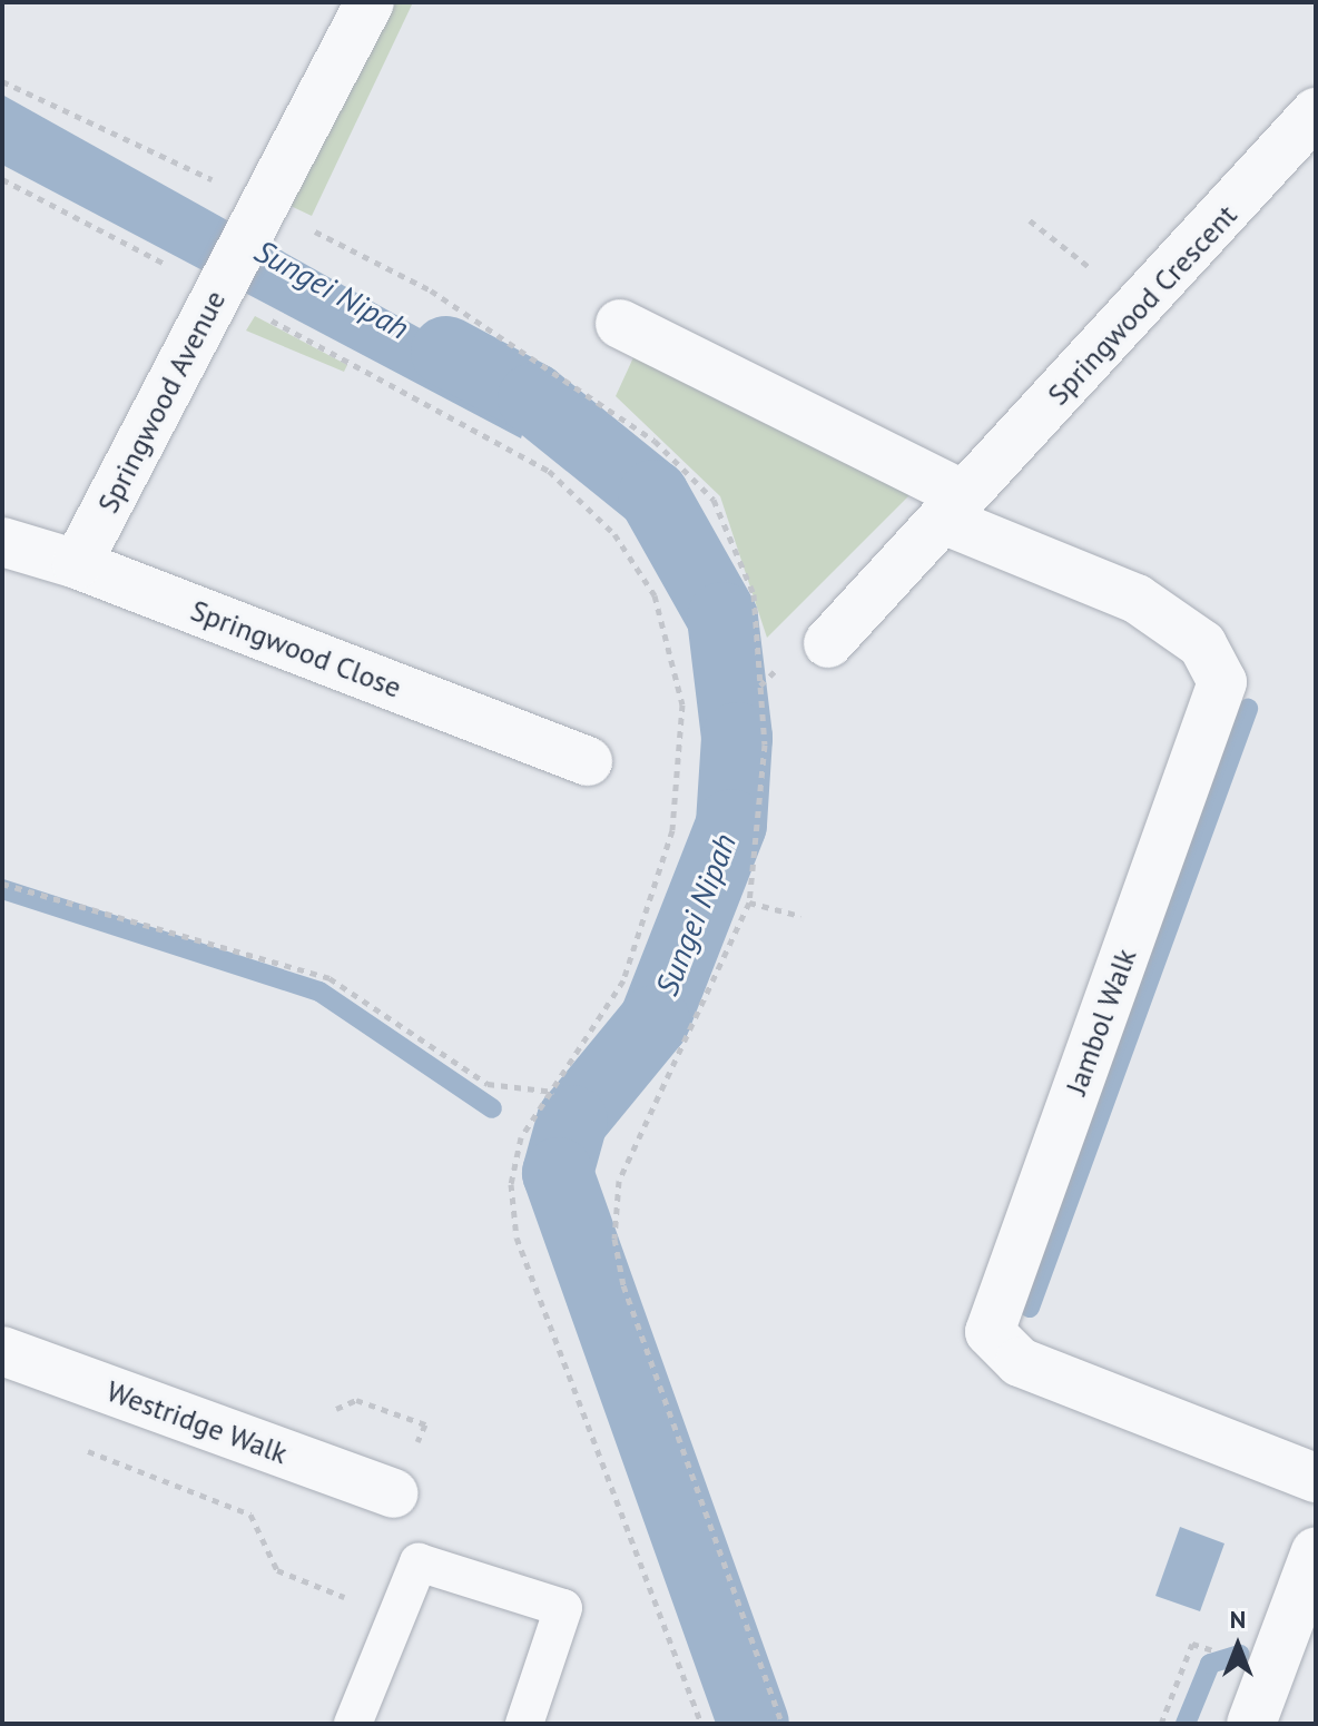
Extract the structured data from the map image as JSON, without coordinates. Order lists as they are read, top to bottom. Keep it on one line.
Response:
{"streets":{"street":["Springwood Crescent","Springwood Avenue","Springwood Close","Jambol Walk","Westridge Walk"]},"crossings":[["Springwood Crescent","Jambol Walk"],["Springwood Avenue","Springwood Close"]],"water":["Sungei Nipah"],"north":"top"}
